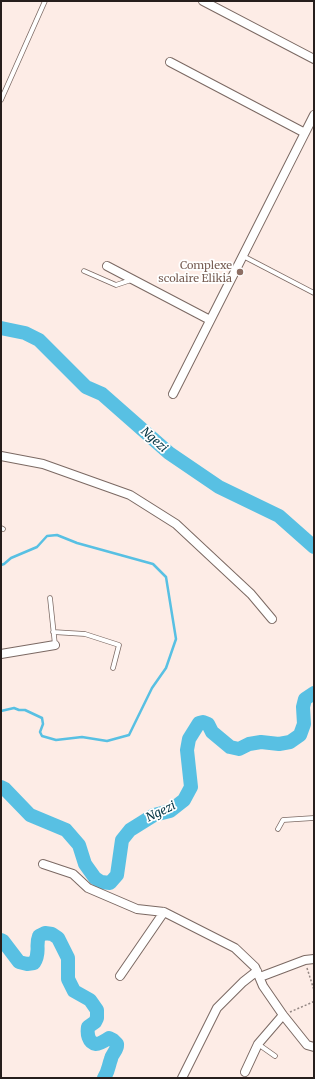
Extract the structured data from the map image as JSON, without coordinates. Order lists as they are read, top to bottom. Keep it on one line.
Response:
{"water":["Ngezi"],"places":["Complexe scolaire Elikia"]}
